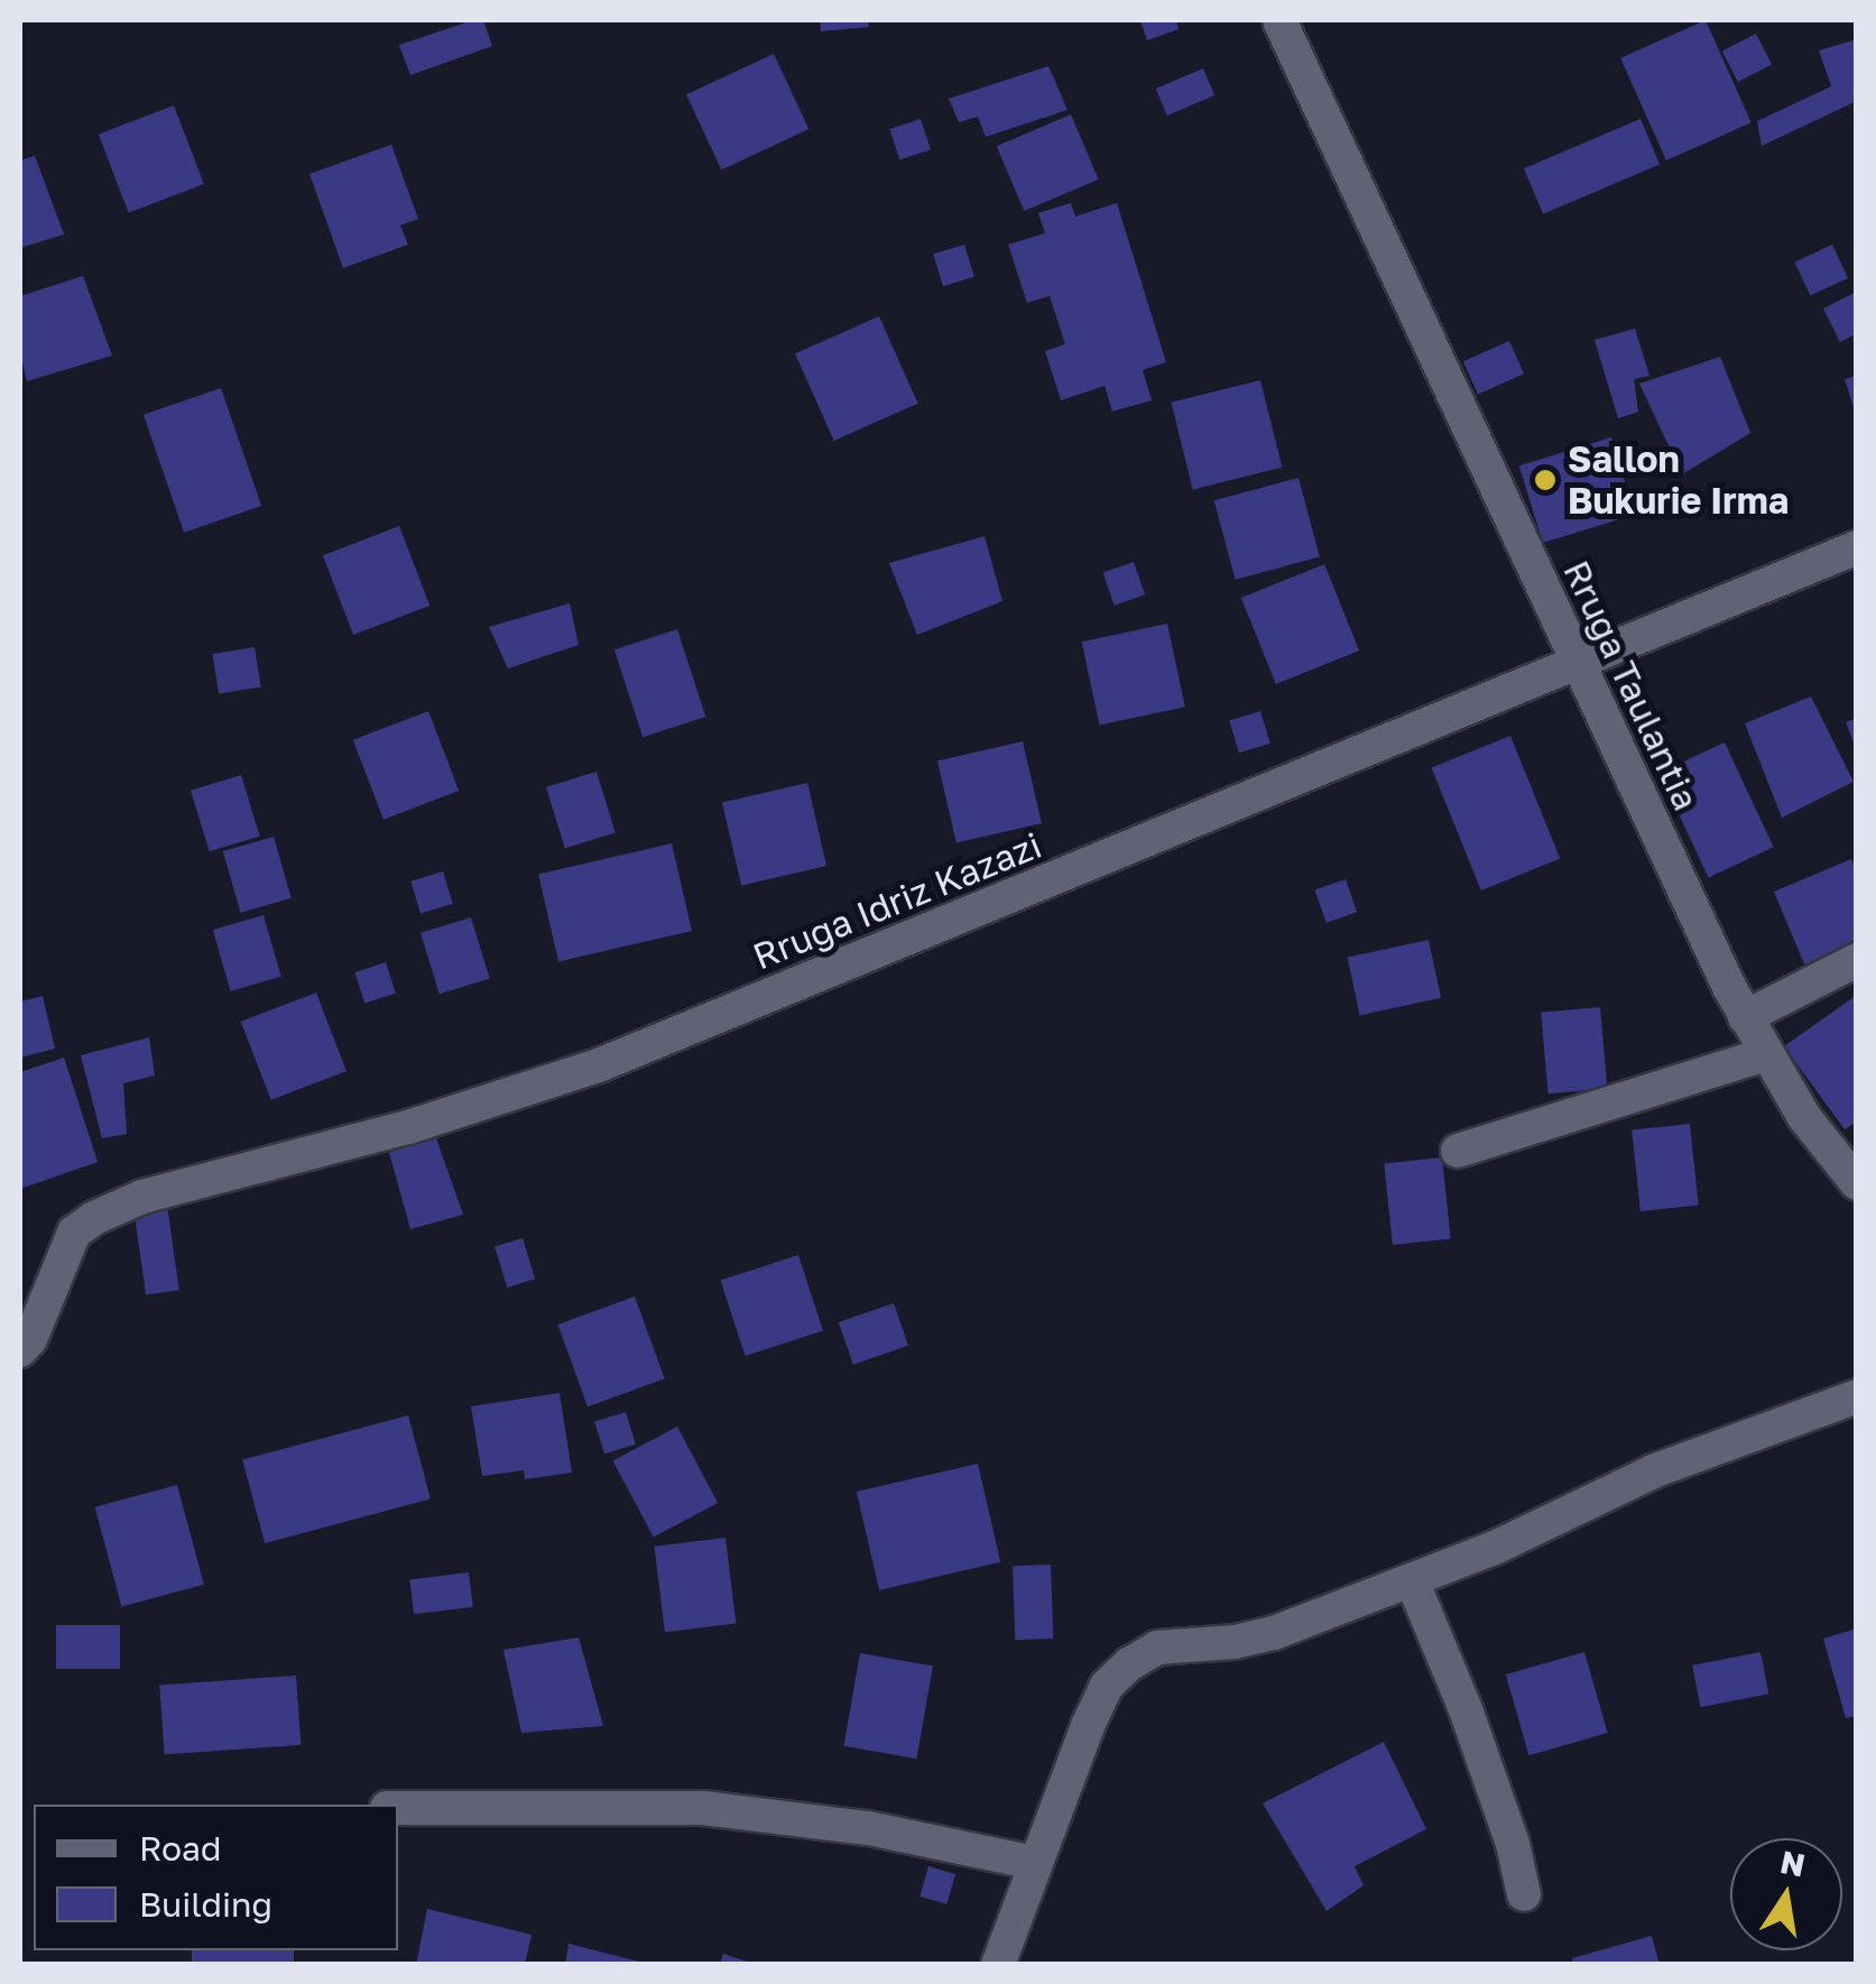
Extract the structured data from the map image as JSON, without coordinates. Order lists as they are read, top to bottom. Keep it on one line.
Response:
{"streets":{"street":["Rruga Taulantia","Rruga Idriz Kazazi"]},"crossings":[["Rruga Taulantia","Rruga Idriz Kazazi"]],"places":["Sallon Bukurie Irma"],"legend":["Road","Building"],"north":"top"}
